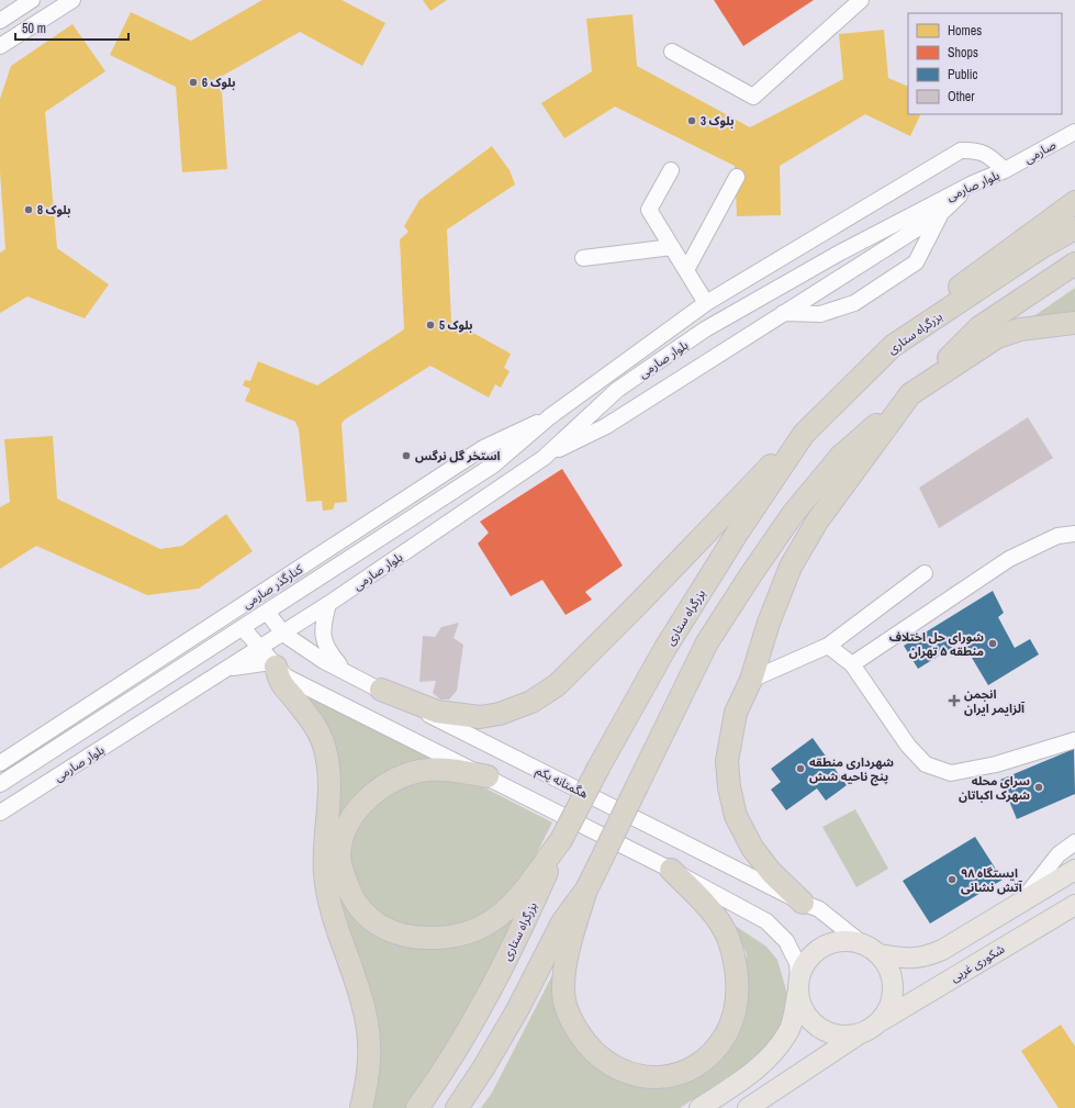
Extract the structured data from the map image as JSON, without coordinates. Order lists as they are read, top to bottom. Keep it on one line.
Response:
{"streets":{"highway":["بزرگراه ستاری"],"main road":["شکوری غربی"],"street":["صارمی","بلوار صارمی","کنارگذر صارمی","هگمتانه یکم"]},"crossings":[["صارمی","بلوار صارمی"],["بلوار صارمی","کنارگذر صارمی"],["بلوار صارمی","هگمتانه یکم"],["هگمتانه یکم","شکوری غربی"]],"places":{"other":["بلوک 6","بلوک 3","بلوک 8","بلوک 5","استخر گل نرگس","شورای حل اختلاف منطقه ۵ تهران","شهرداری منطقه پنج ناحیه شش","سرای محله شهرک اکباتان","ایستگاه ۹۸ آتش نشانی"],"health":["انجمن آلزایمر ایران"]},"legend":["Homes","Shops","Public","Other"],"scale_bar":"50 m"}
